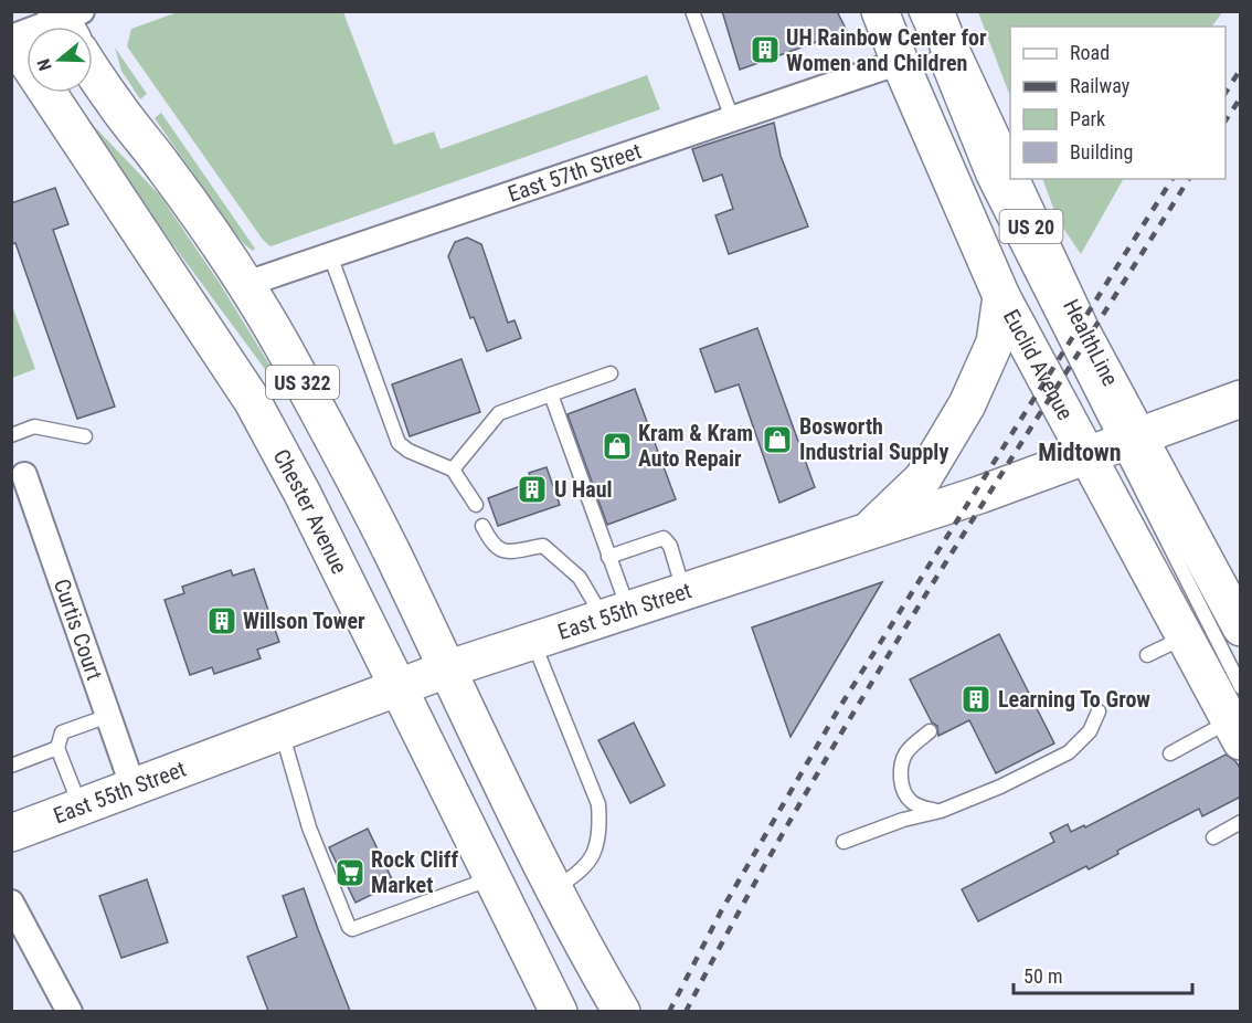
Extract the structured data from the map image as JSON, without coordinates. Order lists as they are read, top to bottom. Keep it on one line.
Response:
{"streets":{"main road":["US 20","Euclid Avenue","US 322","Chester Avenue","East 55th Street"],"street":["East 57th Street","Curtis Court"],"lane":["HealthLine"]},"crossings":[["East 57th Street","Euclid Avenue"],["East 57th Street","US 322"],["HealthLine","Euclid Avenue"],["HealthLine","East 55th Street"],["Euclid Avenue","East 55th Street"],["US 322","East 55th Street"],["Chester Avenue","East 55th Street"],["East 55th Street","Curtis Court"]],"districts":["Midtown"],"places":{"building":["UH Rainbow Center for Women and Children","U Haul","Willson Tower","Learning To Grow"],"shop":["Bosworth Industrial Supply","Kram & Kram Auto Repair"],"supermarket":["Rock Cliff Market"]},"legend":["Road","Railway","Park","Building"],"scale_bar":"50 m","north":"left"}
